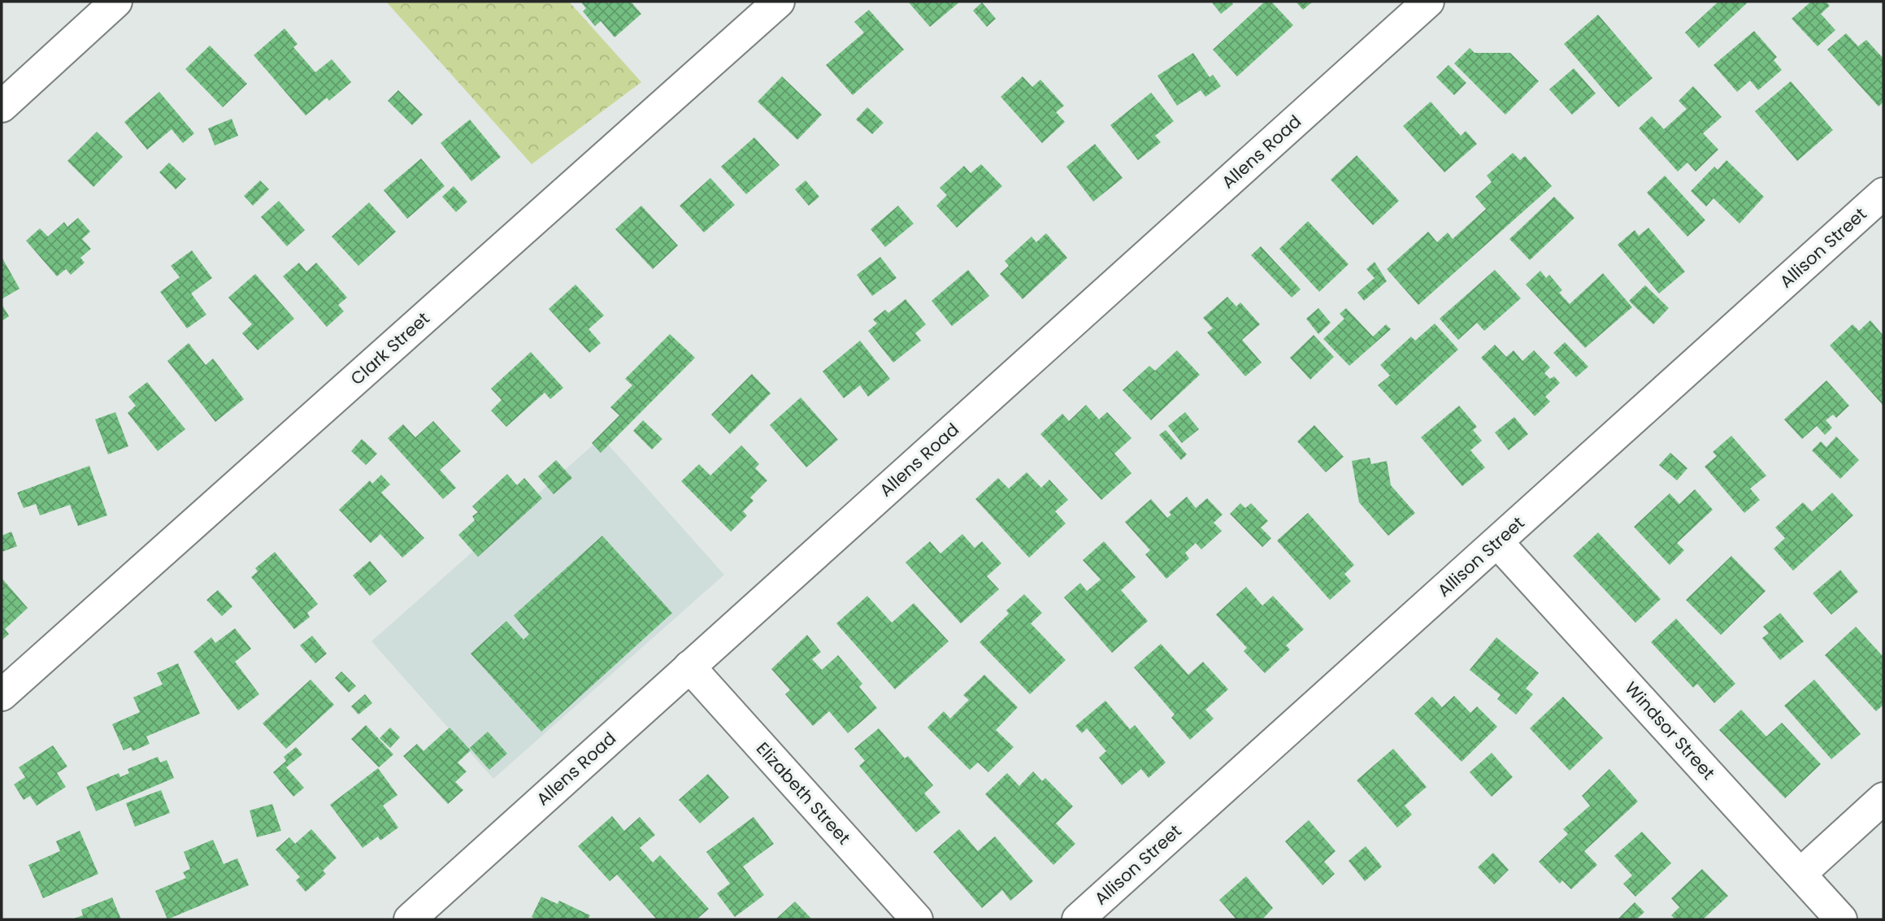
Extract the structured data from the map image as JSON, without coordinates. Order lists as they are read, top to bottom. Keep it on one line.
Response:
{"streets":{"street":["Allens Road","Allison Street","Clark Street","Windsor Street","Elizabeth Street"]},"crossings":[["Allens Road","Elizabeth Street"],["Allison Street","Windsor Street"]]}
